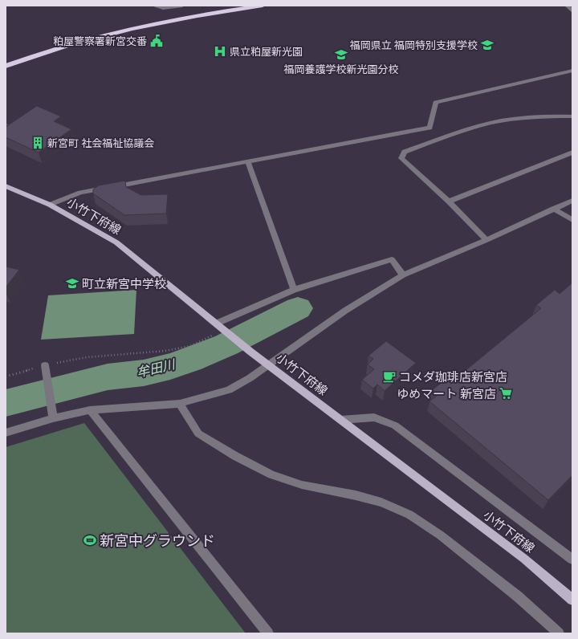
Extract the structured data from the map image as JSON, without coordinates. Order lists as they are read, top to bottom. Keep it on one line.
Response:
{"streets":{"main road":["小竹下府線"]},"water":["牟田川"],"places":{"public building":["粕屋警察署新宮交番"],"school or university":["福岡県立 福岡特別支援学校","福岡養護学校新光園分校","町立新宮中学校"],"hospital":["県立粕屋新光園"],"building":["新宮町 社会福祉協議会"],"cafe":["コメダ珈琲店新宮店"],"supermarket":["ゆめマート 新宮店"],"sports":["新宮中グラウンド"]}}
